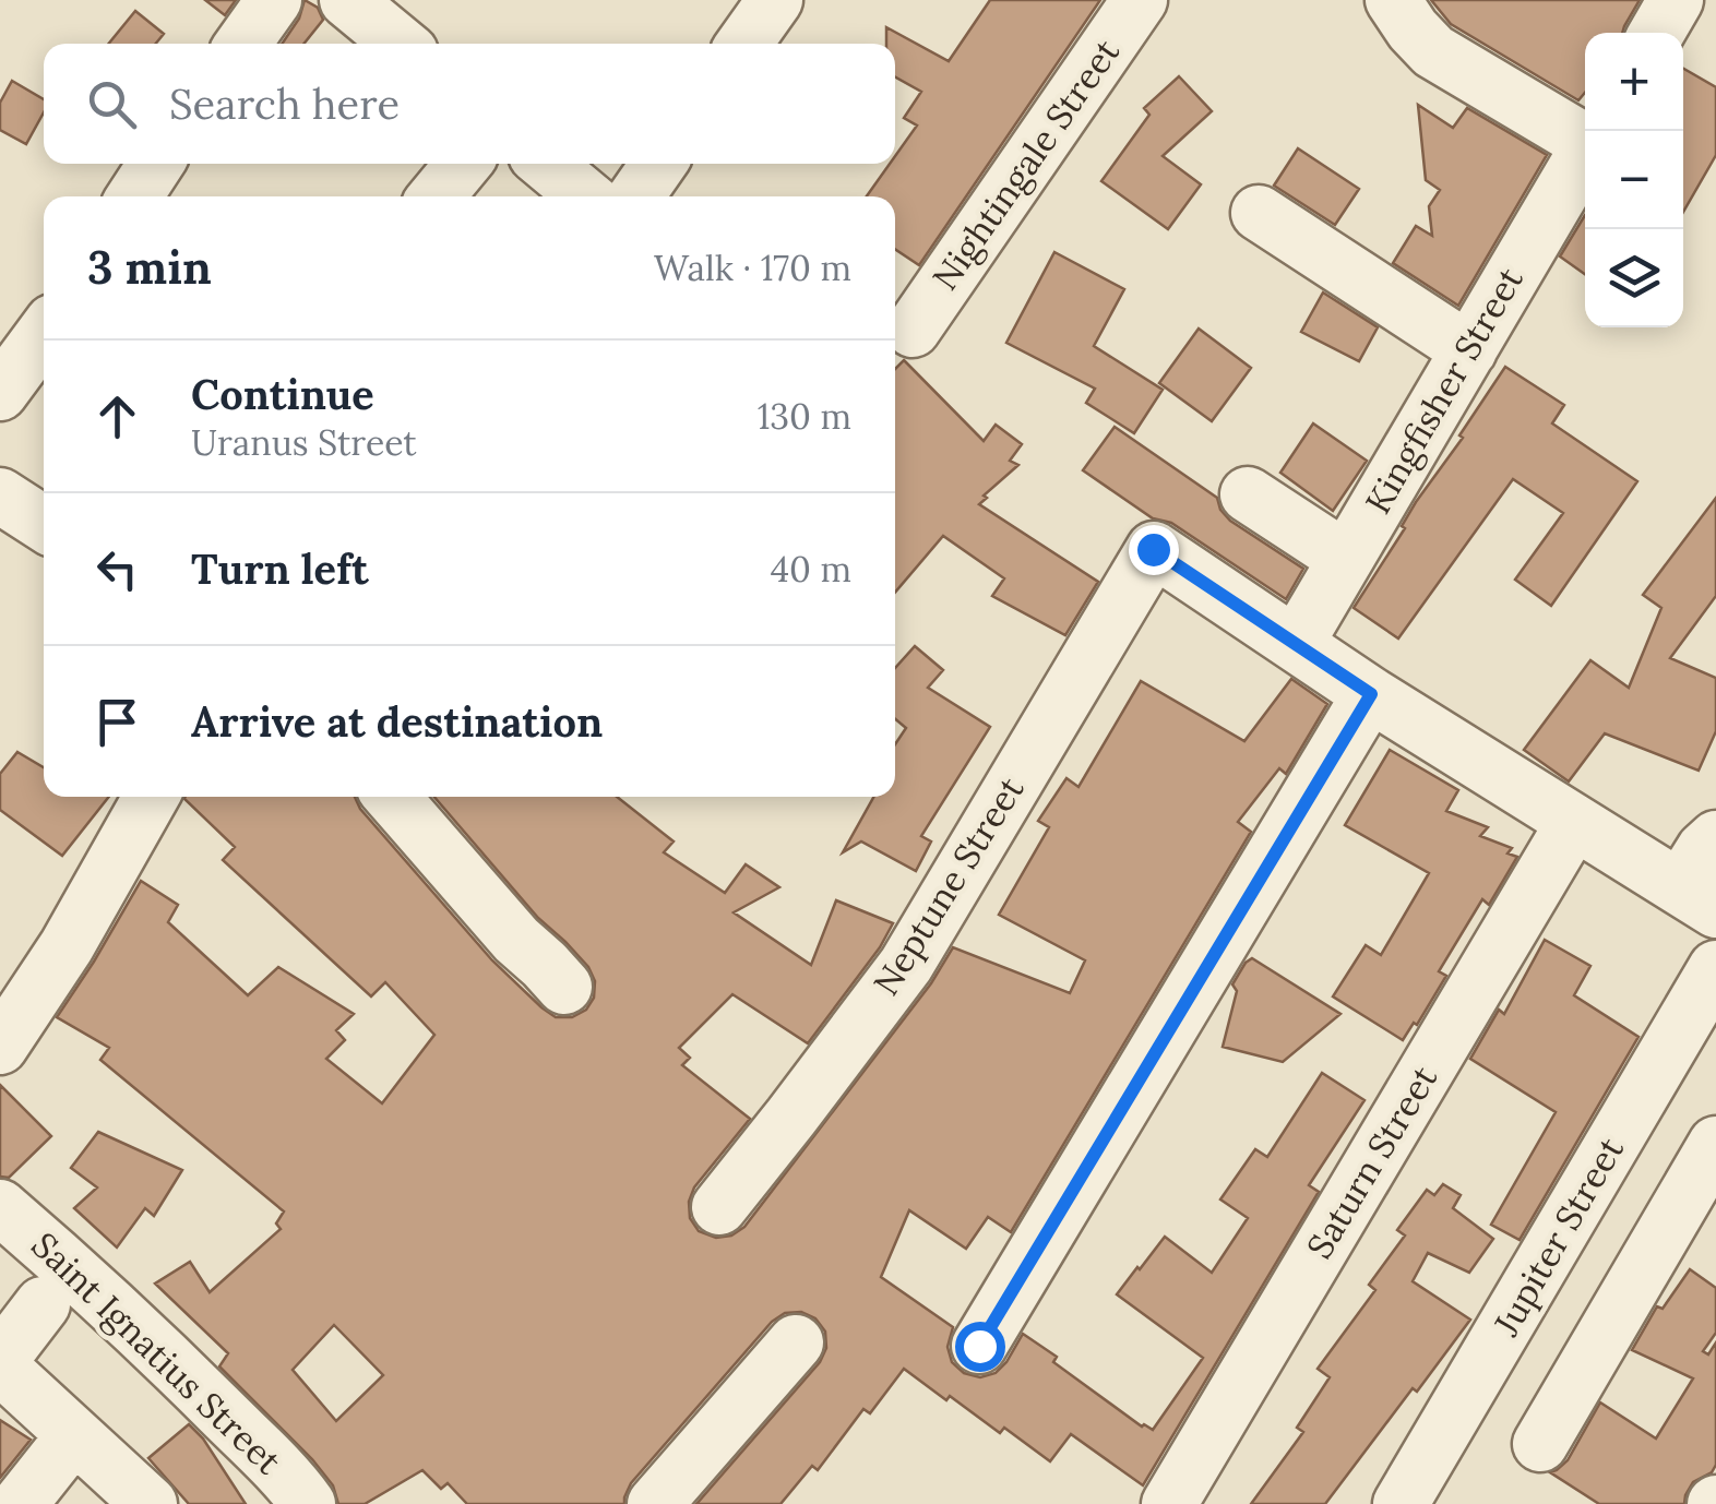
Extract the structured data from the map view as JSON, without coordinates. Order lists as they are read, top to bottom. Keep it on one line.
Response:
{"streets":{"street":["Nightingale Street","Kingfisher Street","Neptune Street","Saturn Street","Jupiter Street","Saint Ignatius Street"]},"crossings":[["Kingfisher Street","Neptune Street"]],"page":{"map_buttons":["+","−"],"search":"Search here","heading":["3 min","Walk · 170 m"],"list":[["Continue","Uranus Street","130 m"],["Turn left","40 m"],"Arrive at destination"]}}
